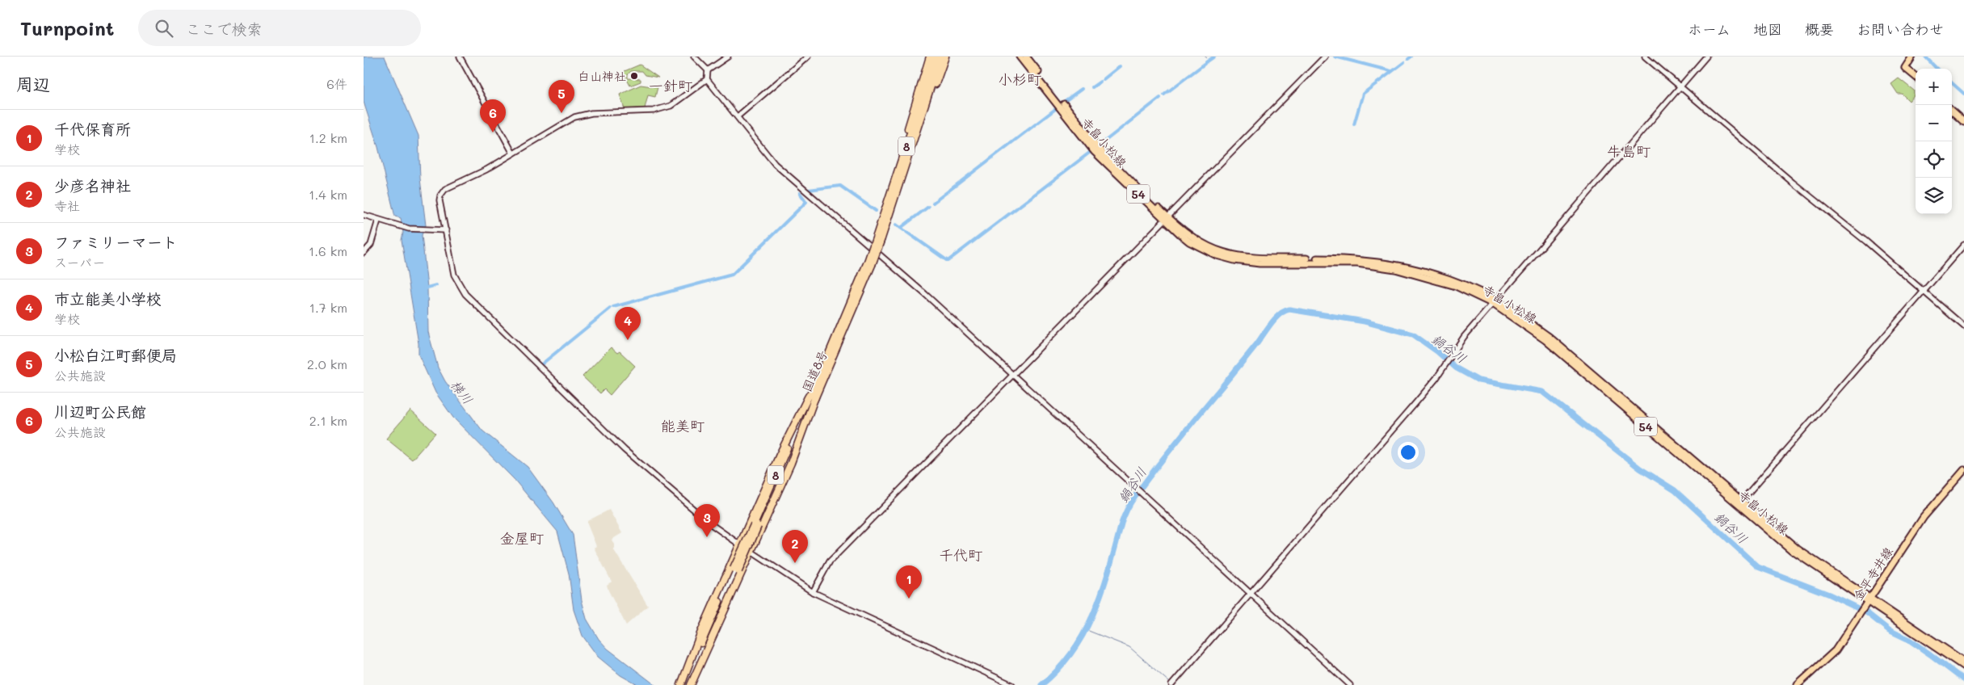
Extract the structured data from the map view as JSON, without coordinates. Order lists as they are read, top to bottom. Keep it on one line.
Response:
{"streets":{"highway":["8","国道8号"],"main road":["寺畠小松線","54","金平寺井線"]},"crossings":[["寺畠小松線","金平寺井線"],["8","国道8号"]],"districts":["小杉町","一針町","牛島町","能美町","金屋町","千代町"],"water":["鍋谷川","梯川"],"places":["白山神社"],"page":{"header":"Turnpoint","search":"ここで検索","nav":["ホーム","地図","概要","お問い合わせ"],"heading":["周辺","6件"],"map_buttons":["+","−"],"pins":["5","6","4","3","2","1"],"list":[{"mark":"1","name":"千代保育所","note":"学校","value":"1.2 km"},{"mark":"2","name":"少彦名神社","note":"寺社","value":"1.4 km"},{"mark":"3","name":"ファミリーマート","note":"スーパー","value":"1.6 km"},{"mark":"4","name":"市立能美小学校","note":"学校","value":"1.7 km"},{"mark":"5","name":"小松白江町郵便局","note":"公共施設","value":"2.0 km"},{"mark":"6","name":"川辺町公民館","note":"公共施設","value":"2.1 km"}]}}
